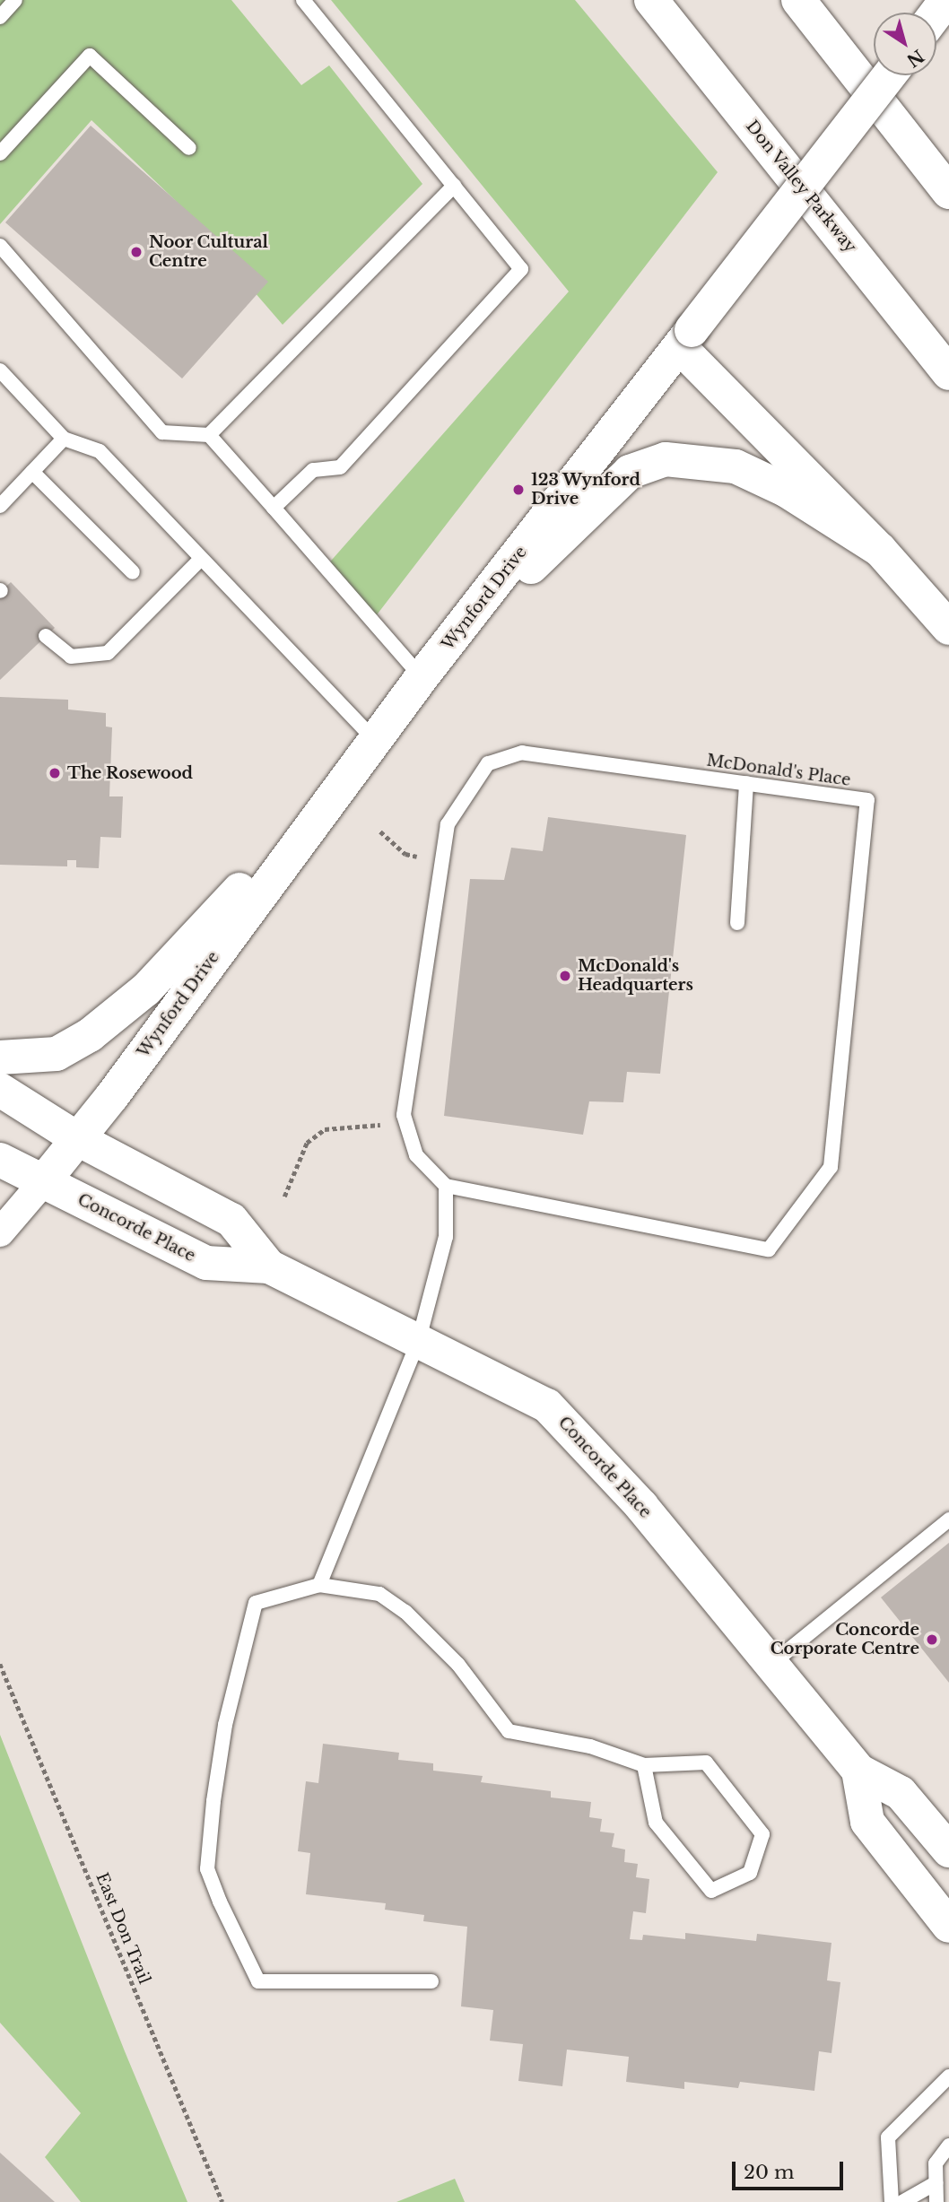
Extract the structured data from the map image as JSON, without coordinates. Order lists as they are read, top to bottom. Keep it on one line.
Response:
{"streets":{"main road":["Don Valley Parkway","Wynford Drive","Concorde Place"],"lane":["McDonald's Place"],"path":["East Don Trail"]},"crossings":[["Wynford Drive","Concorde Place"]],"places":["Noor Cultural Centre","123 Wynford Drive","The Rosewood","McDonald's Headquarters","Concorde Corporate Centre"],"scale_bar":"20 m","north":"bottom right"}
